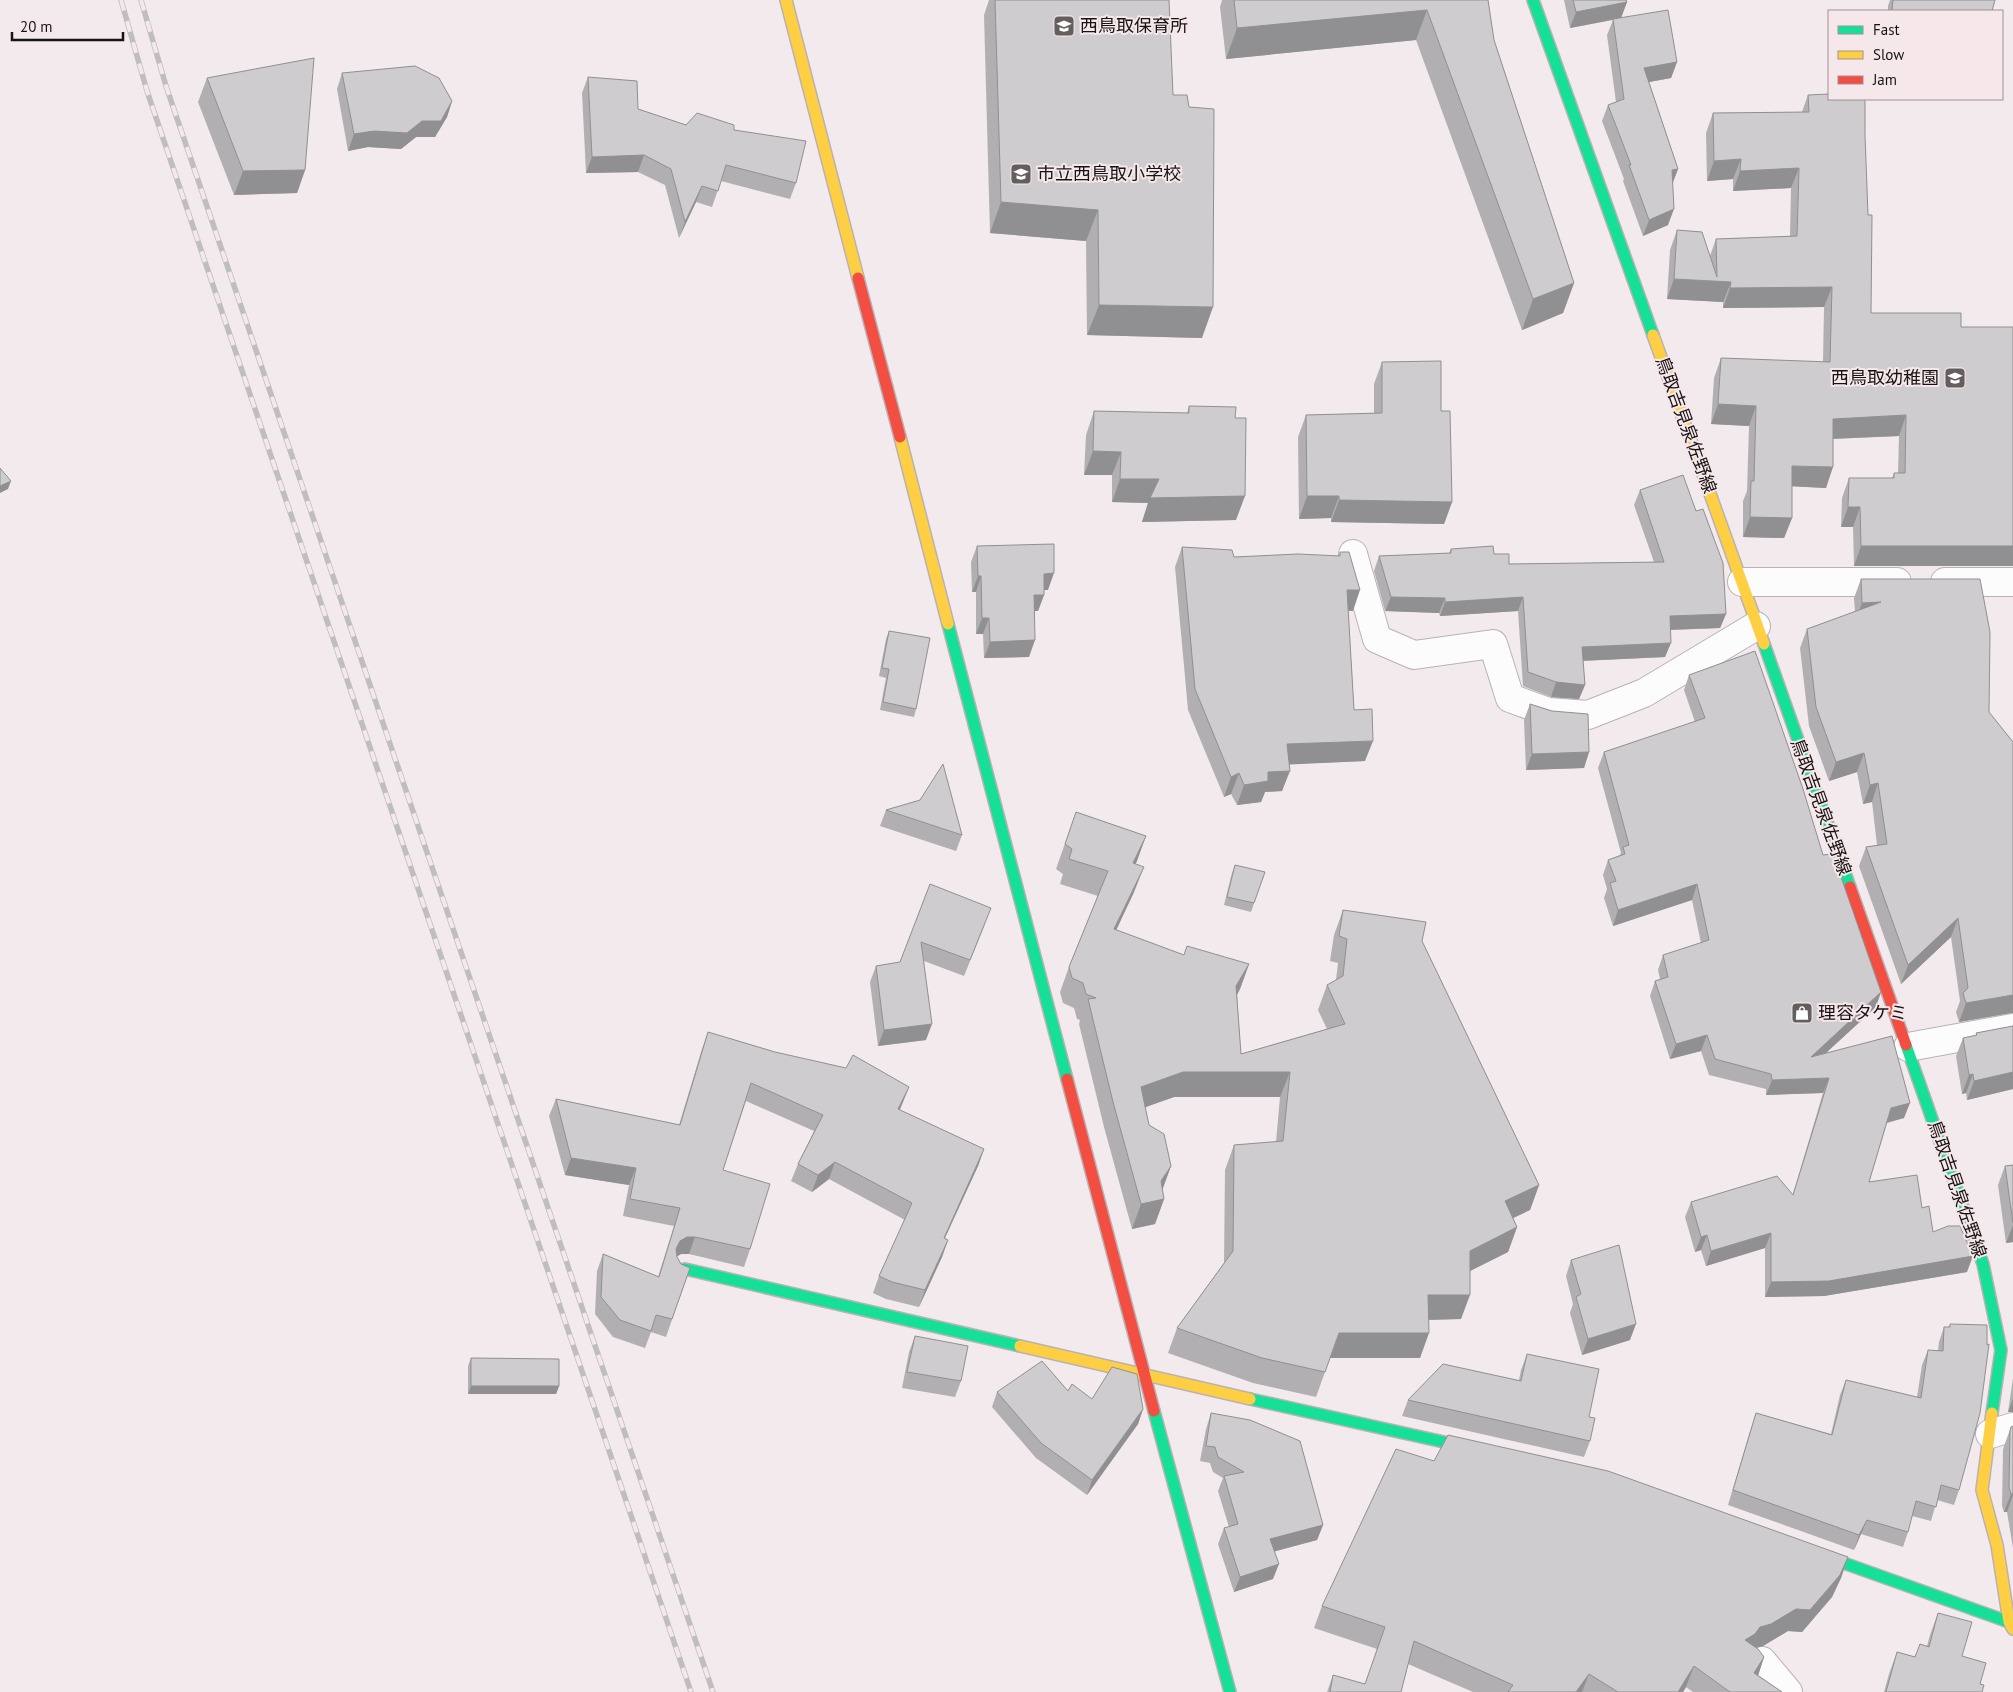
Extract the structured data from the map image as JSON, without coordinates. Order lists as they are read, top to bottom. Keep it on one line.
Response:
{"streets":{"street":["鳥取吉見泉佐野線"]},"places":{"school or university":["西鳥取保育所","市立西鳥取小学校","西鳥取幼稚園"],"shop":["理容タケミ"]},"legend":["Fast","Slow","Jam"],"scale_bar":"20 m"}
